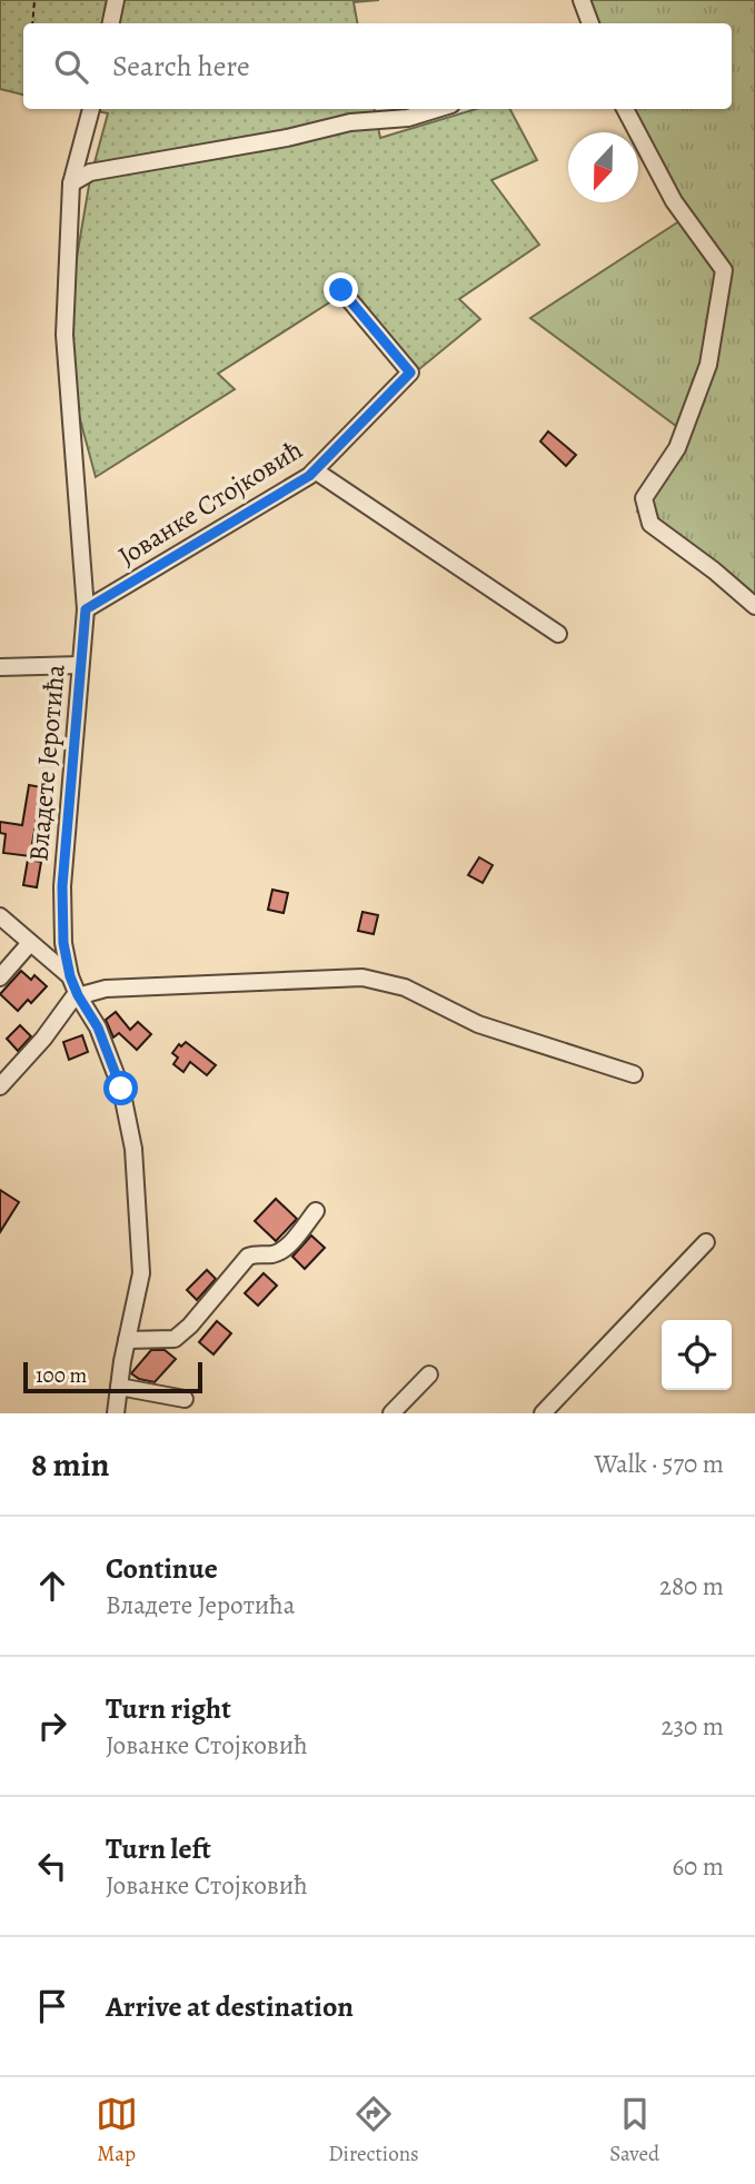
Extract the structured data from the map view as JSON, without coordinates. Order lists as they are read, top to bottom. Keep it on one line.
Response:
{"streets":{"street":["Јованке Стојковић","Владете Јеротића"]},"crossings":[["Јованке Стојковић","Владете Јеротића"]],"scale_bar":"100 m","north":"bottom","page":{"search":"Search here","scale":"100 m","heading":["8 min","Walk · 570 m"],"list":[["Continue","Владете Јеротића","280 m"],["Turn right","Јованке Стојковић","230 m"],["Turn left","Јованке Стојковић","60 m"],"Arrive at destination"],"nav":["Map","Directions","Saved"]}}
